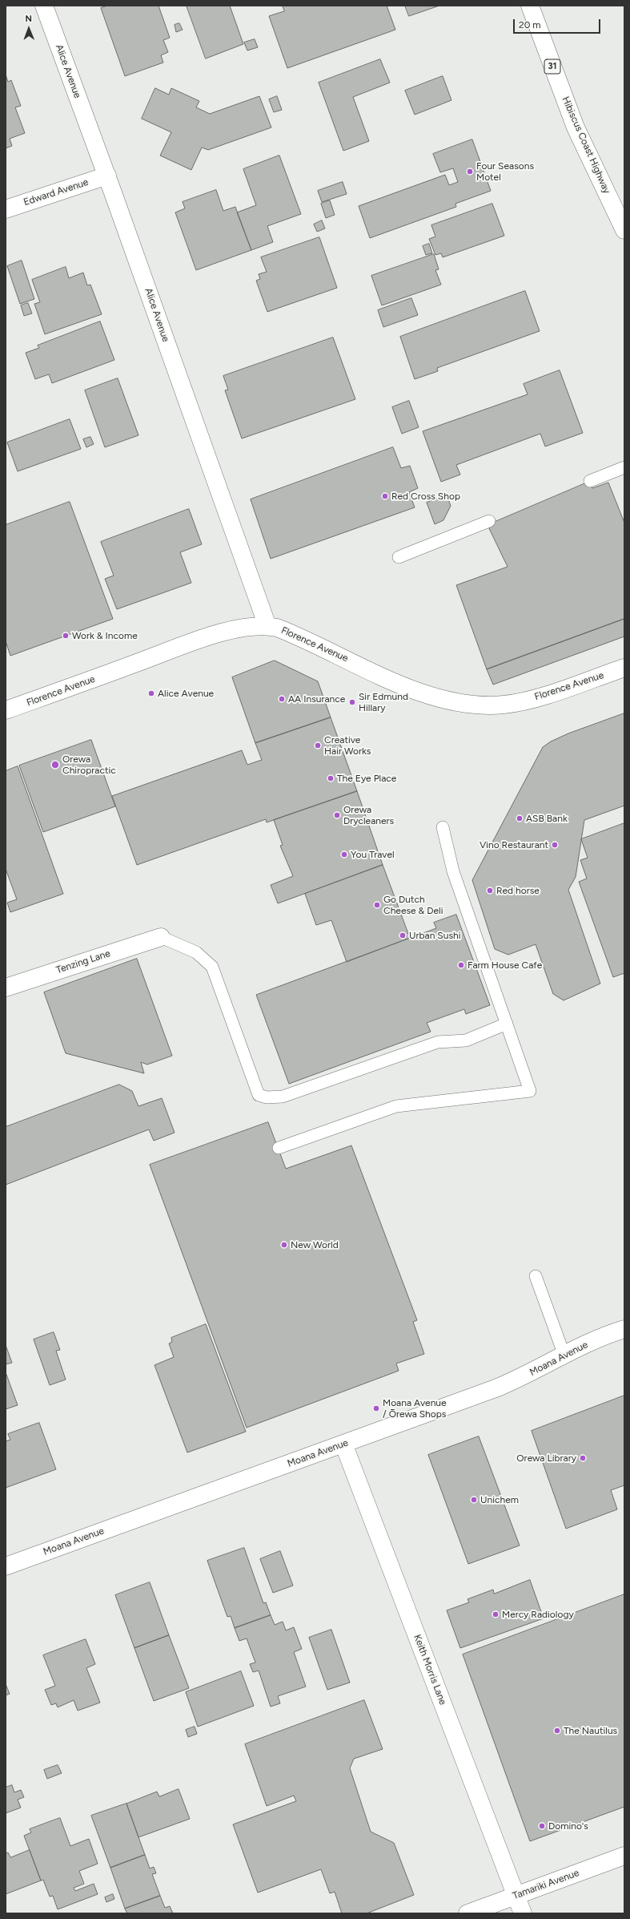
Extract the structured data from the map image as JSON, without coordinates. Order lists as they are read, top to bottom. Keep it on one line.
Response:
{"streets":{"street":["31","Alice Avenue","Hibiscus Coast Highway","Edward Avenue","Florence Avenue","Tenzing Lane","Moana Avenue","Keith Morris Lane","Tamariki Avenue"]},"crossings":[["Alice Avenue","Edward Avenue"],["Alice Avenue","Florence Avenue"],["Moana Avenue","Keith Morris Lane"],["Keith Morris Lane","Tamariki Avenue"]],"places":["Four Seasons Motel","Red Cross Shop","Work & Income","Alice Avenue","AA Insurance","Sir Edmund Hillary","Creative Hair Works","Orewa Chiropractic","The Eye Place","Orewa Drycleaners","ASB Bank","Vino Restaurant","You Travel","Red horse","Go Dutch Cheese & Deli","Urban Sushi","Farm House Cafe","New World","Moana Avenue / Ōrewa Shops","Orewa Library","Unichem","Mercy Radiology","The Nautilus","Domino's"],"scale_bar":"20 m","north":"top"}
